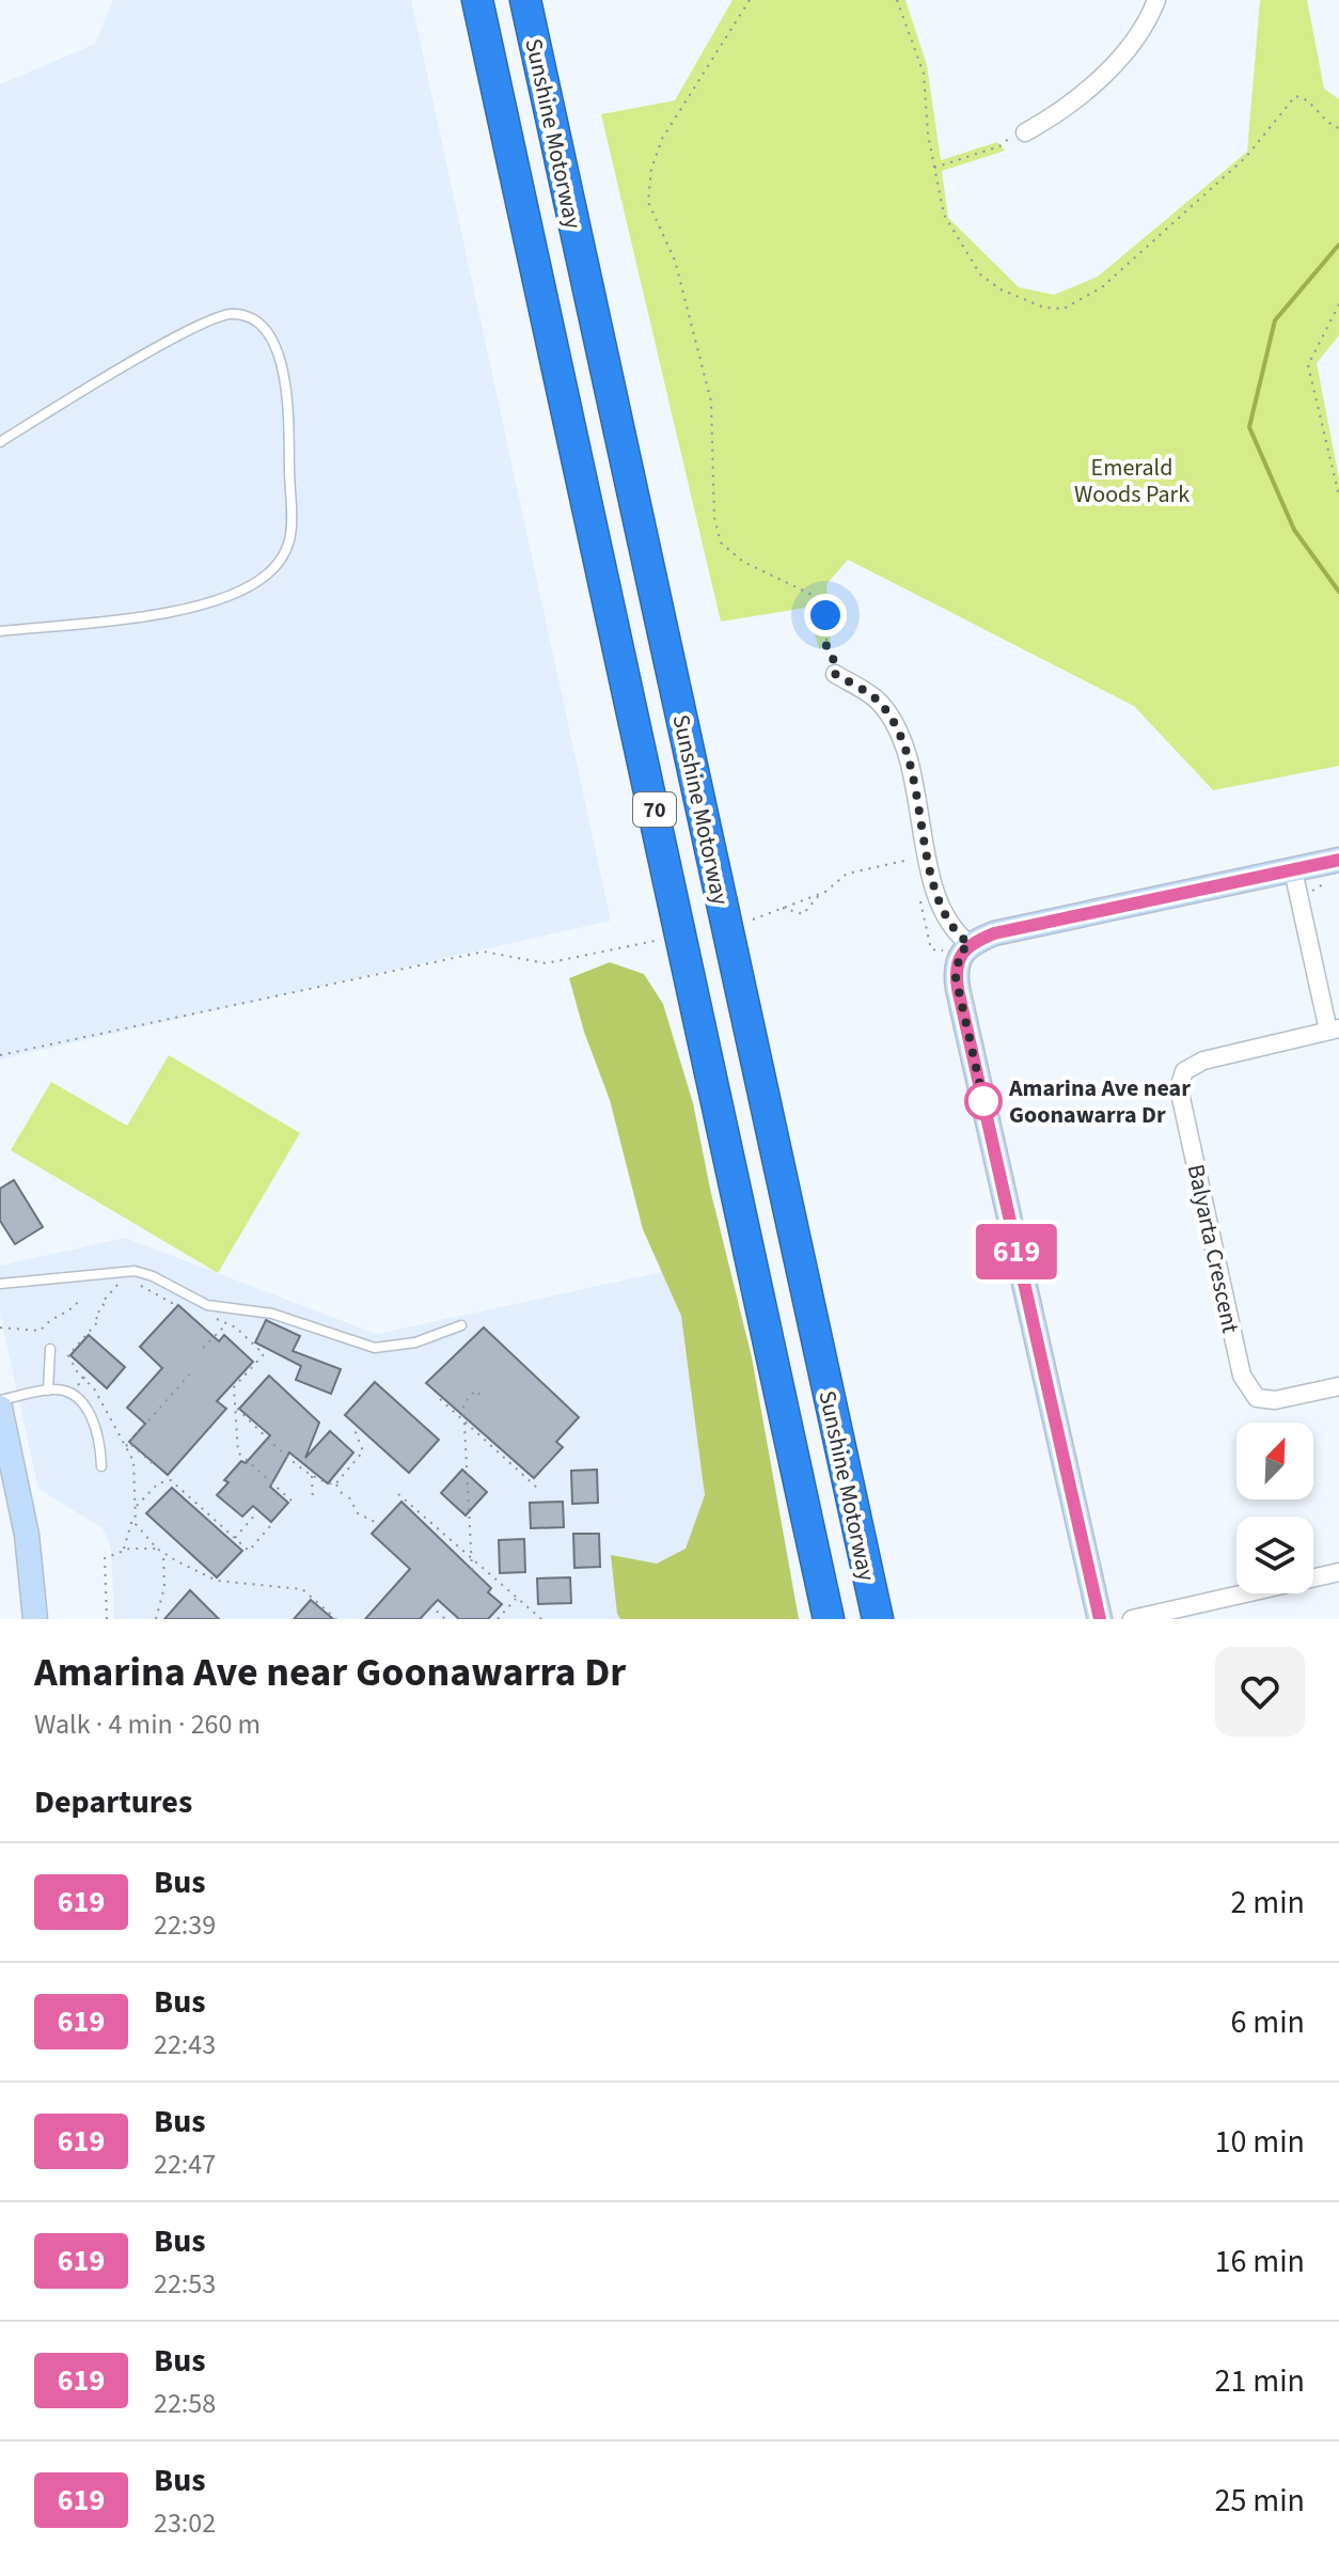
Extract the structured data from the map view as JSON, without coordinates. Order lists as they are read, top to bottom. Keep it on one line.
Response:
{"streets":{"highway":["Sunshine Motorway","70"],"street":["Balyarta Crescent"]},"parks":["Emerald Woods Park"],"places":["Amarina Ave near Goonawarra Dr"],"lines":["bus line 619"],"north":"top right","page":{"on_map":"619","heading":[["Amarina Ave near Goonawarra Dr","Walk · 4 min · 260 m"],"Departures"],"list":[{"mark":"619","name":"Bus","note":"22:39","value":"2 min"},{"mark":"619","name":"Bus","note":"22:43","value":"6 min"},{"mark":"619","name":"Bus","note":"22:47","value":"10 min"},{"mark":"619","name":"Bus","note":"22:53","value":"16 min"},{"mark":"619","name":"Bus","note":"22:58","value":"21 min"},{"mark":"619","name":"Bus","note":"23:02","value":"25 min"}]}}
